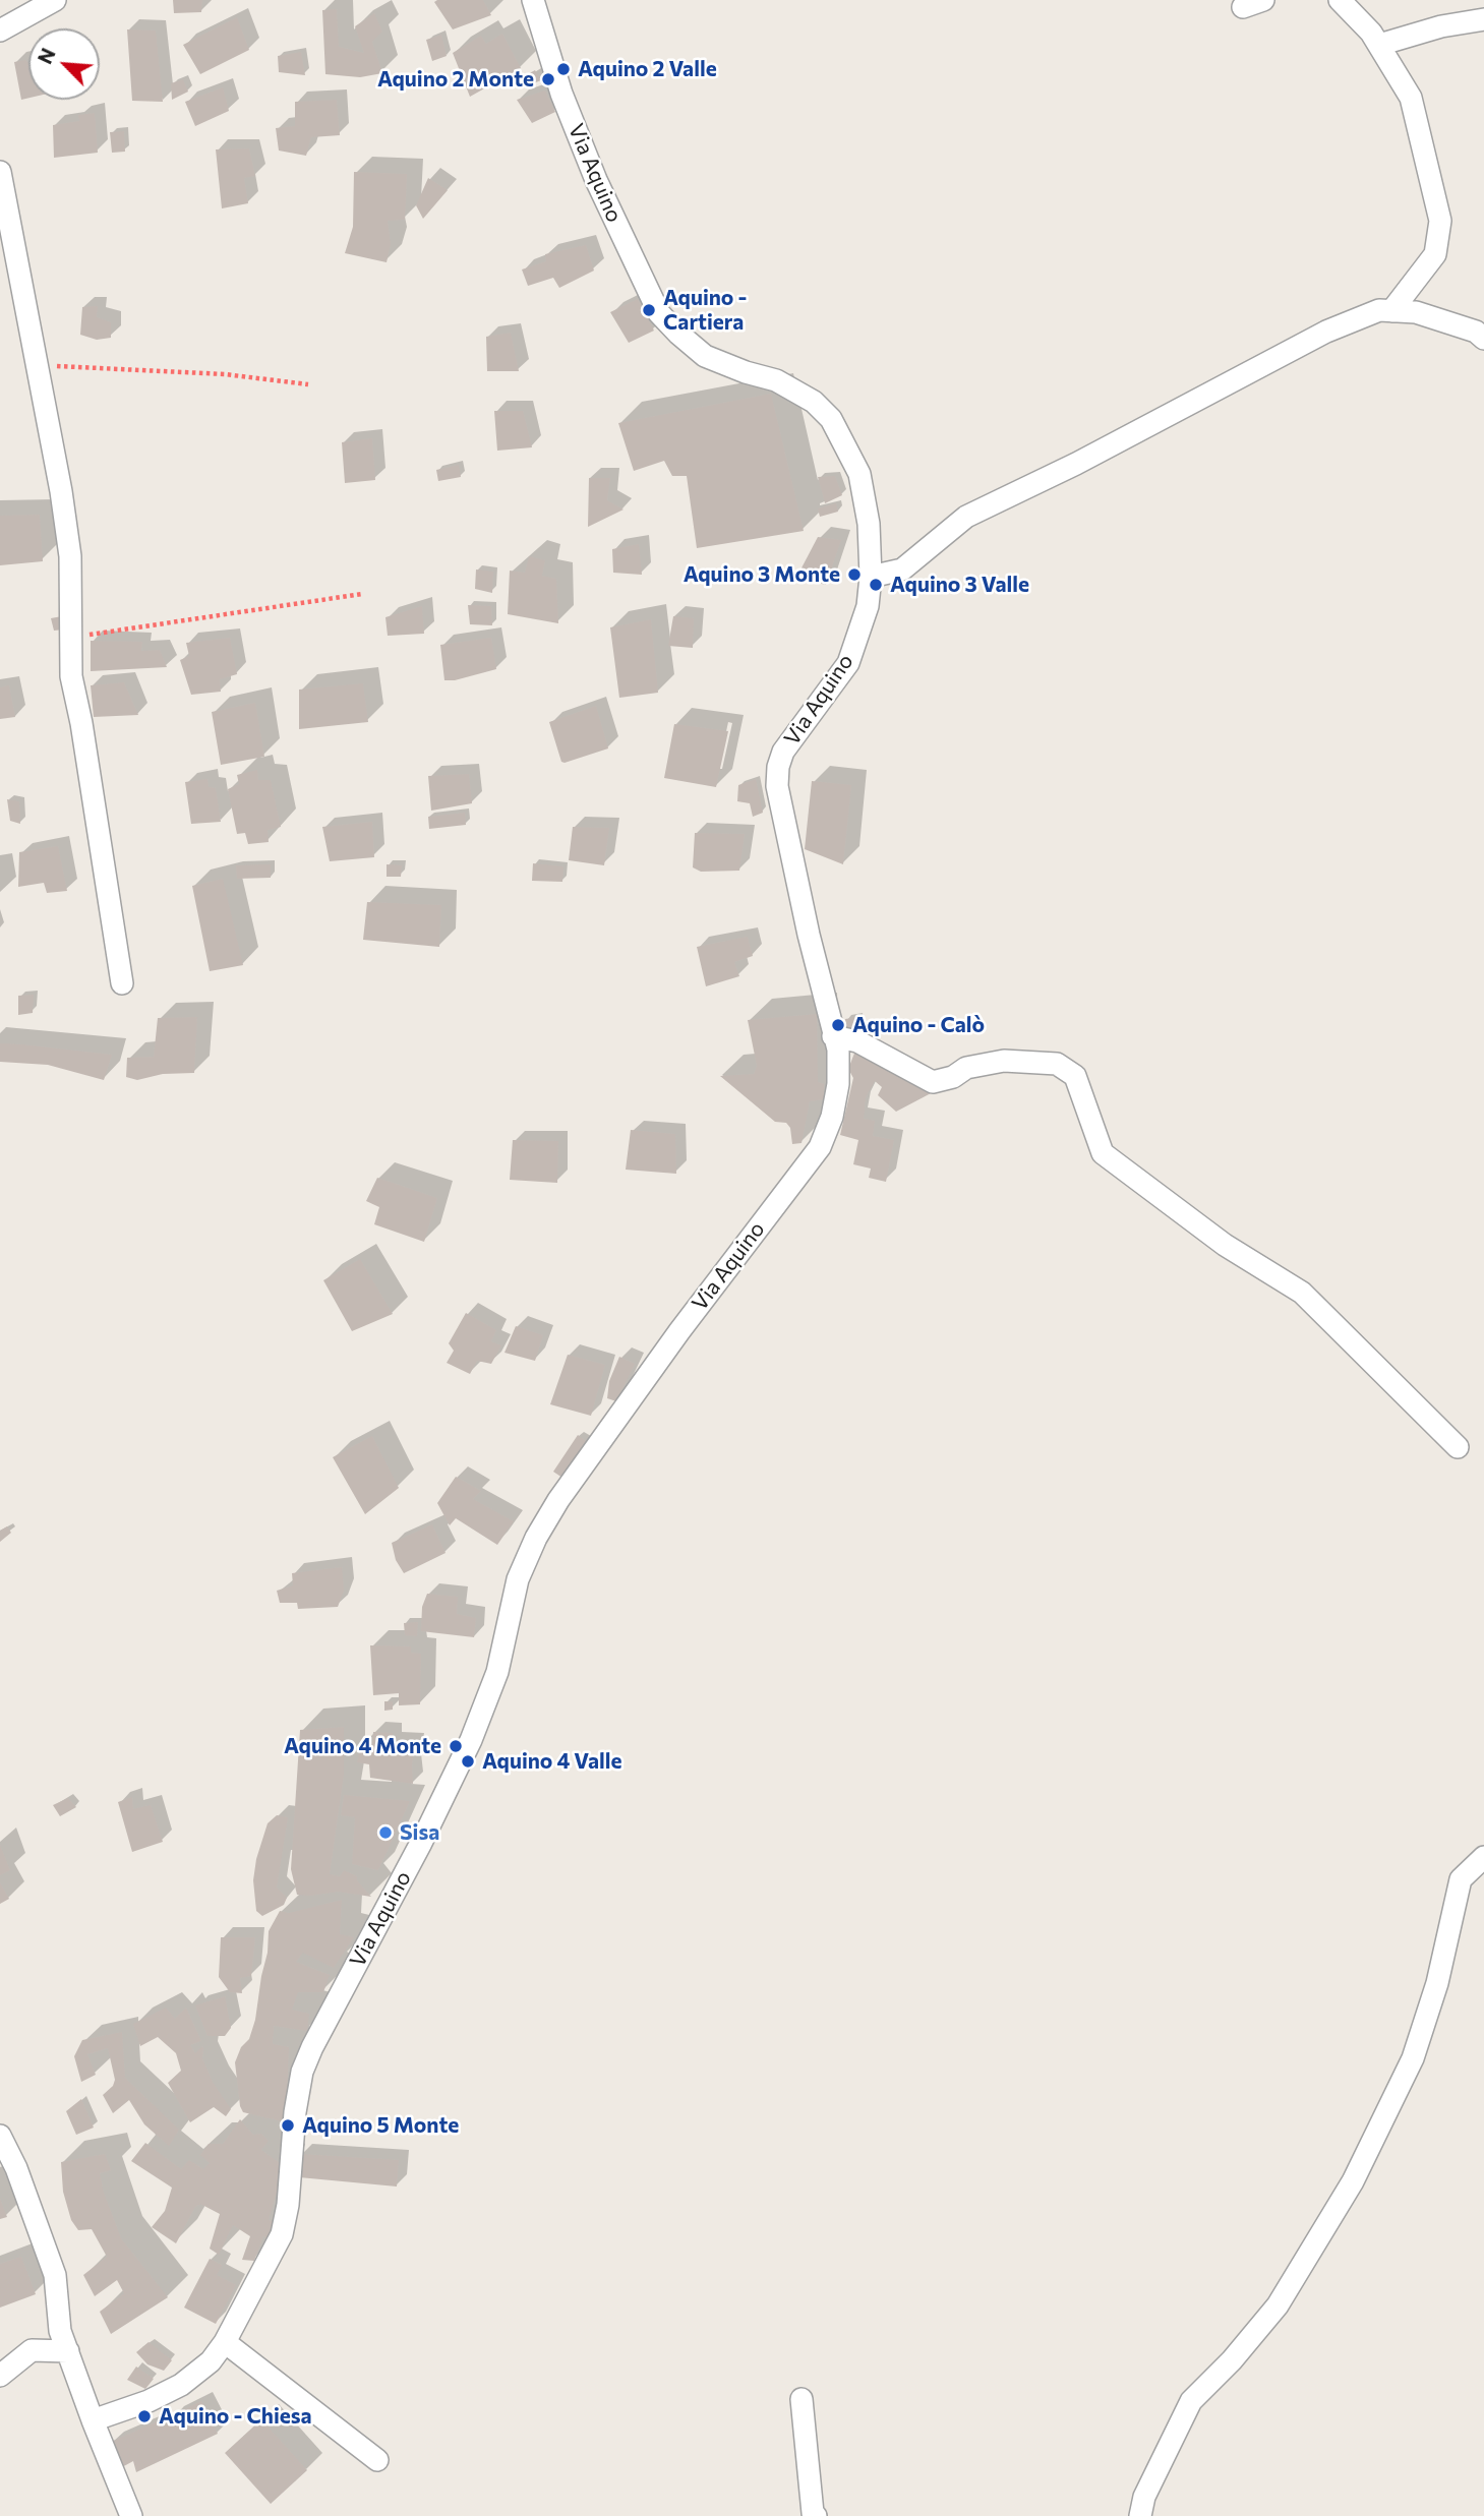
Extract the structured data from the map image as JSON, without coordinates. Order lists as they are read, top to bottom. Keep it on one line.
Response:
{"streets":{"street":["Via Aquino"]},"places":["Aquino 2 Valle","Aquino 2 Monte","Aquino - Cartiera","Aquino 3 Monte","Aquino 3 Valle","Aquino - Calò","Aquino 4 Monte","Aquino 4 Valle","Sisa","Aquino 5 Monte","Aquino - Chiesa"],"north":"top left"}
